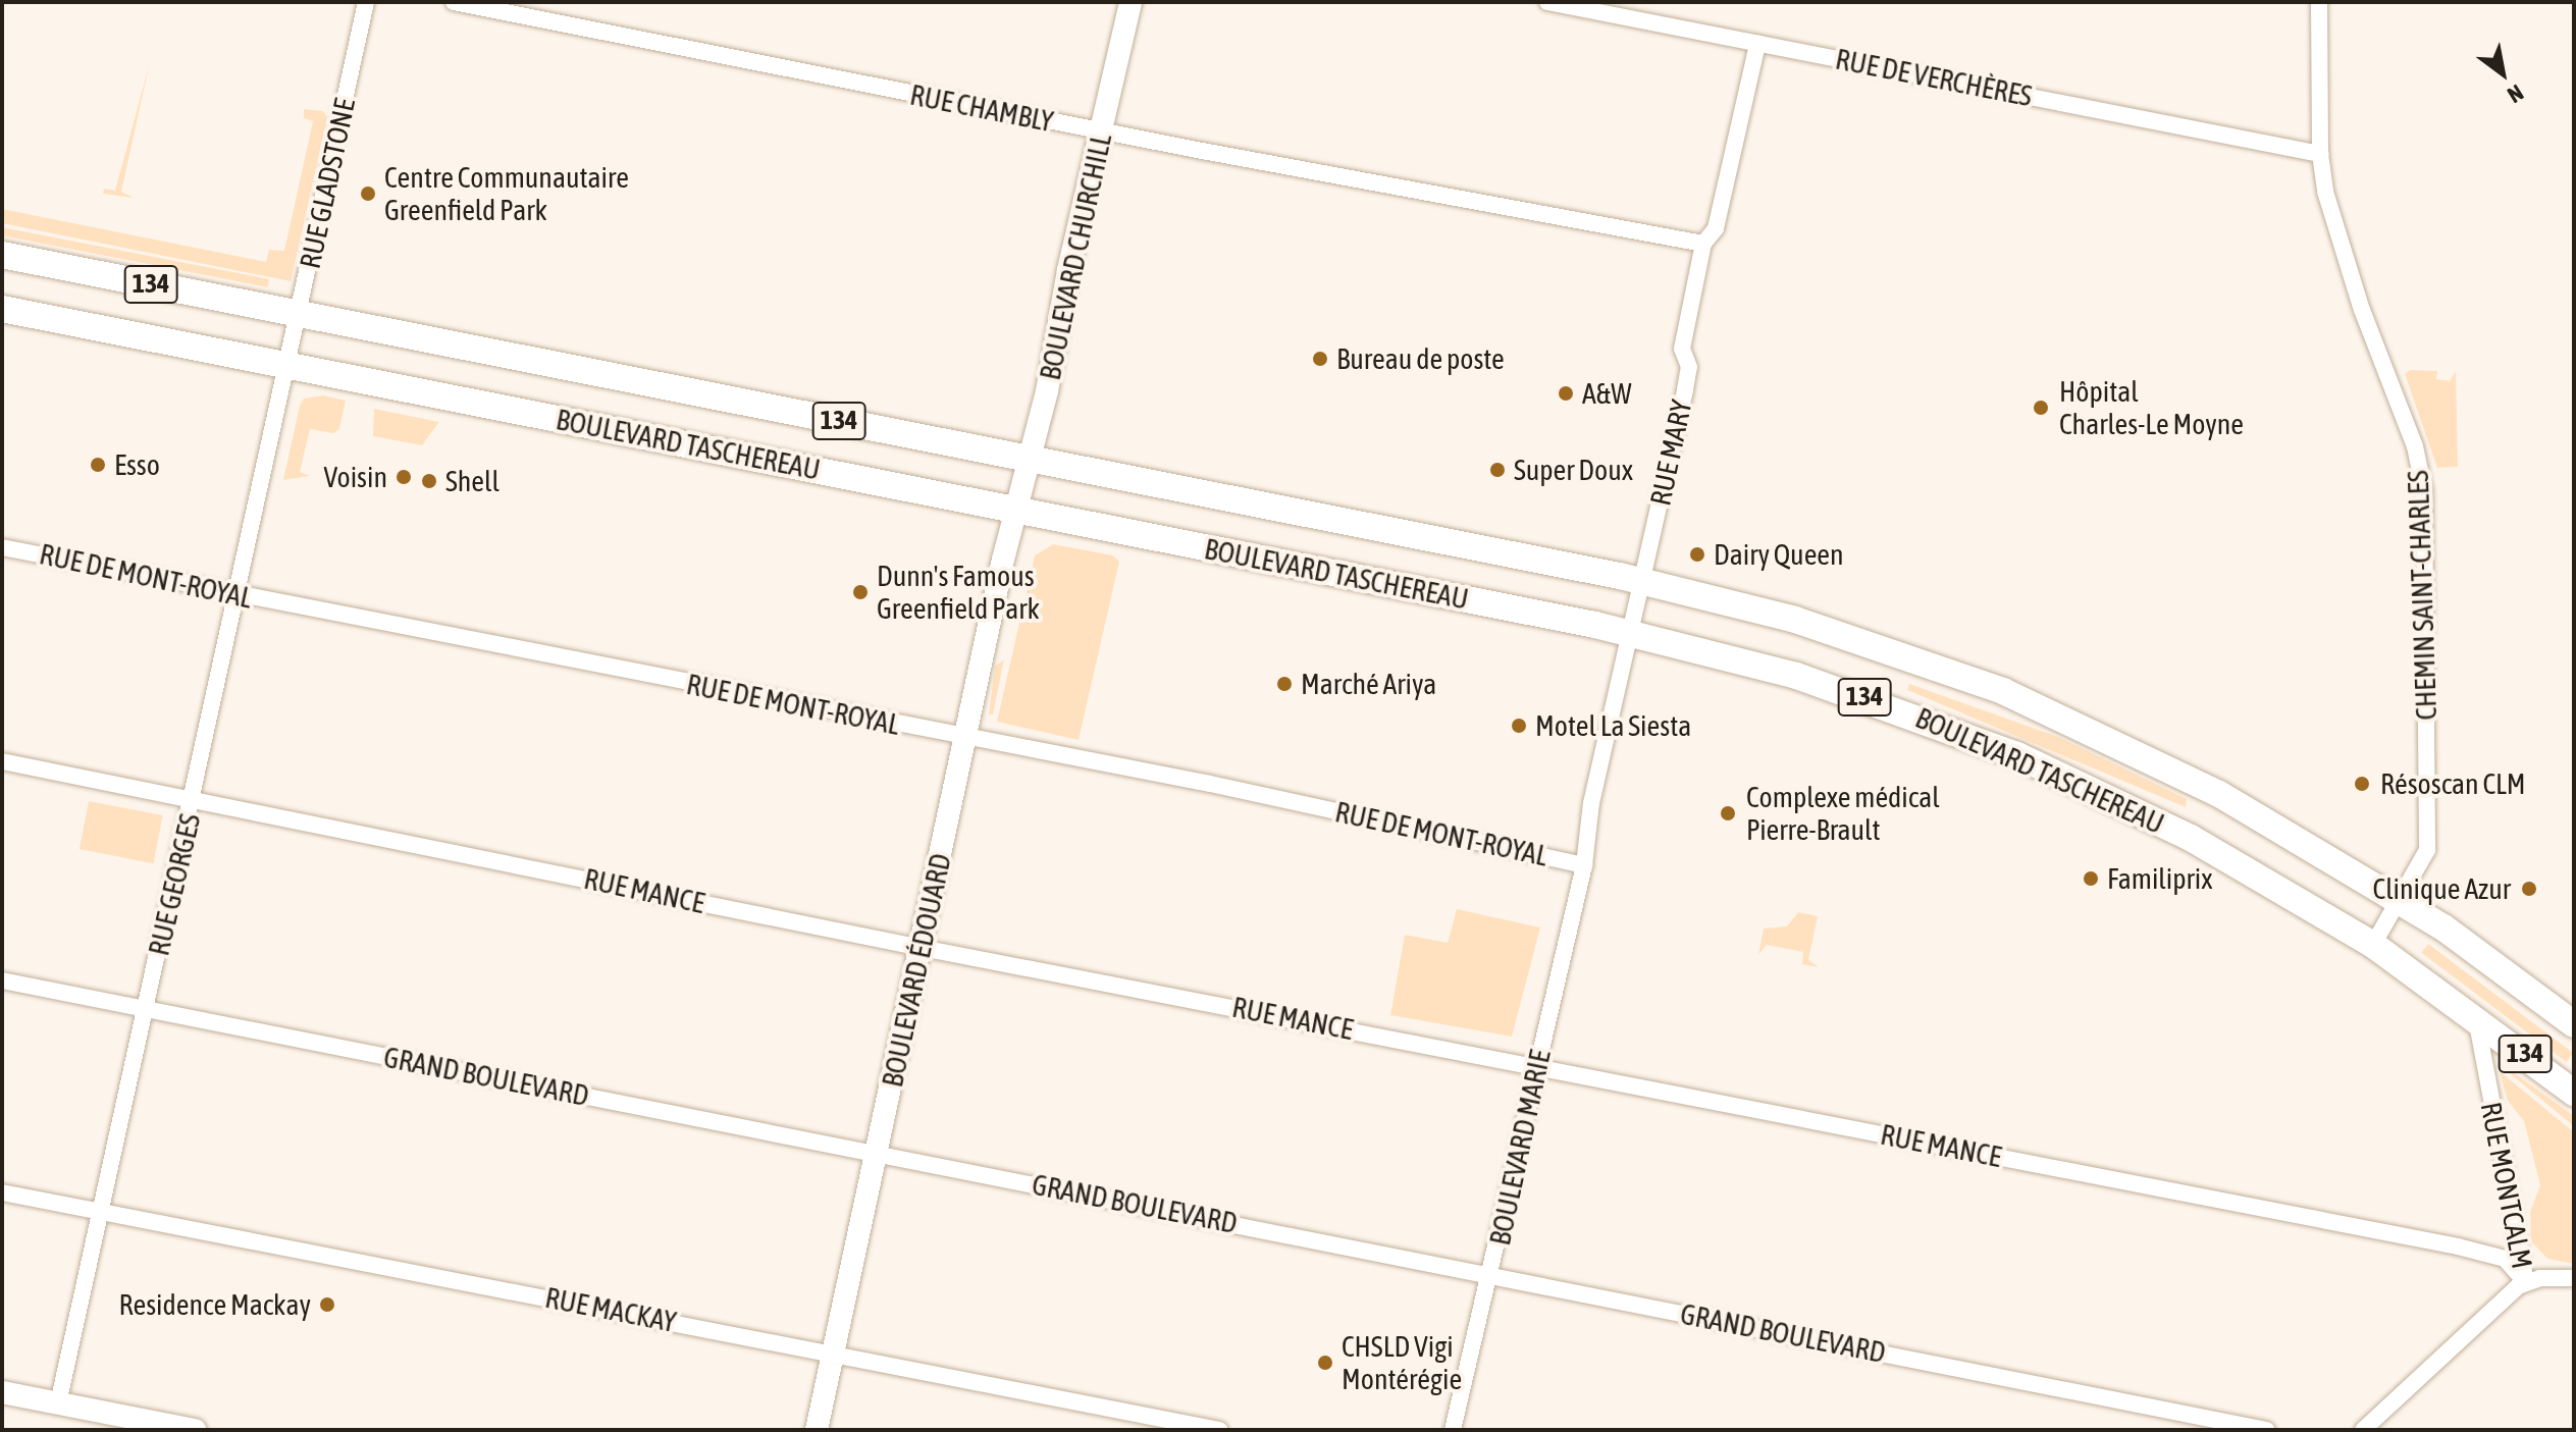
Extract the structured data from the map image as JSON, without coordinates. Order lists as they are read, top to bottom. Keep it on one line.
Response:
{"streets":{"main road":["134","BOULEVARD TASCHEREAU"],"street":["RUE DE VERCHÈRES","RUE CHAMBLY","RUE GLADSTONE","BOULEVARD CHURCHILL","RUE MARY","RUE DE MONT-ROYAL","CHEMIN SAINT-CHARLES","RUE GEORGES","RUE MANCE","BOULEVARD ÉDOUARD","GRAND BOULEVARD","BOULEVARD MARIE","RUE MONTCALM","RUE MACKAY"]},"crossings":[["RUE DE VERCHÈRES","RUE MARY"],["RUE DE VERCHÈRES","CHEMIN SAINT-CHARLES"],["RUE CHAMBLY","BOULEVARD CHURCHILL"],["RUE CHAMBLY","RUE MARY"],["RUE GLADSTONE","BOULEVARD TASCHEREAU"],["RUE GLADSTONE","RUE GEORGES"],["BOULEVARD CHURCHILL","BOULEVARD TASCHEREAU"],["BOULEVARD CHURCHILL","BOULEVARD ÉDOUARD"],["BOULEVARD TASCHEREAU","RUE MARY"],["BOULEVARD TASCHEREAU","CHEMIN SAINT-CHARLES"],["BOULEVARD TASCHEREAU","RUE GEORGES"],["BOULEVARD TASCHEREAU","BOULEVARD ÉDOUARD"],["BOULEVARD TASCHEREAU","RUE MONTCALM"],["RUE MARY","RUE DE MONT-ROYAL"],["RUE MARY","BOULEVARD MARIE"],["RUE DE MONT-ROYAL","RUE GEORGES"],["RUE DE MONT-ROYAL","BOULEVARD ÉDOUARD"],["RUE DE MONT-ROYAL","BOULEVARD MARIE"],["RUE GEORGES","RUE MANCE"],["RUE GEORGES","GRAND BOULEVARD"],["RUE GEORGES","RUE MACKAY"],["RUE MANCE","BOULEVARD ÉDOUARD"],["RUE MANCE","BOULEVARD MARIE"],["RUE MANCE","RUE MONTCALM"],["BOULEVARD ÉDOUARD","GRAND BOULEVARD"],["BOULEVARD ÉDOUARD","RUE MACKAY"],["GRAND BOULEVARD","BOULEVARD MARIE"]],"places":["Centre Communautaire Greenfield Park","Bureau de poste","A&W","Hôpital Charles-Le Moyne","Esso","Super Doux","Voisin","Shell","Dairy Queen","Dunn's Famous Greenfield Park","Marché Ariya","Motel La Siesta","Résoscan CLM","Complexe médical Pierre-Brault","Familiprix","Clinique Azur","Residence Mackay","CHSLD Vigi Montérégie"],"north":"bottom right"}
